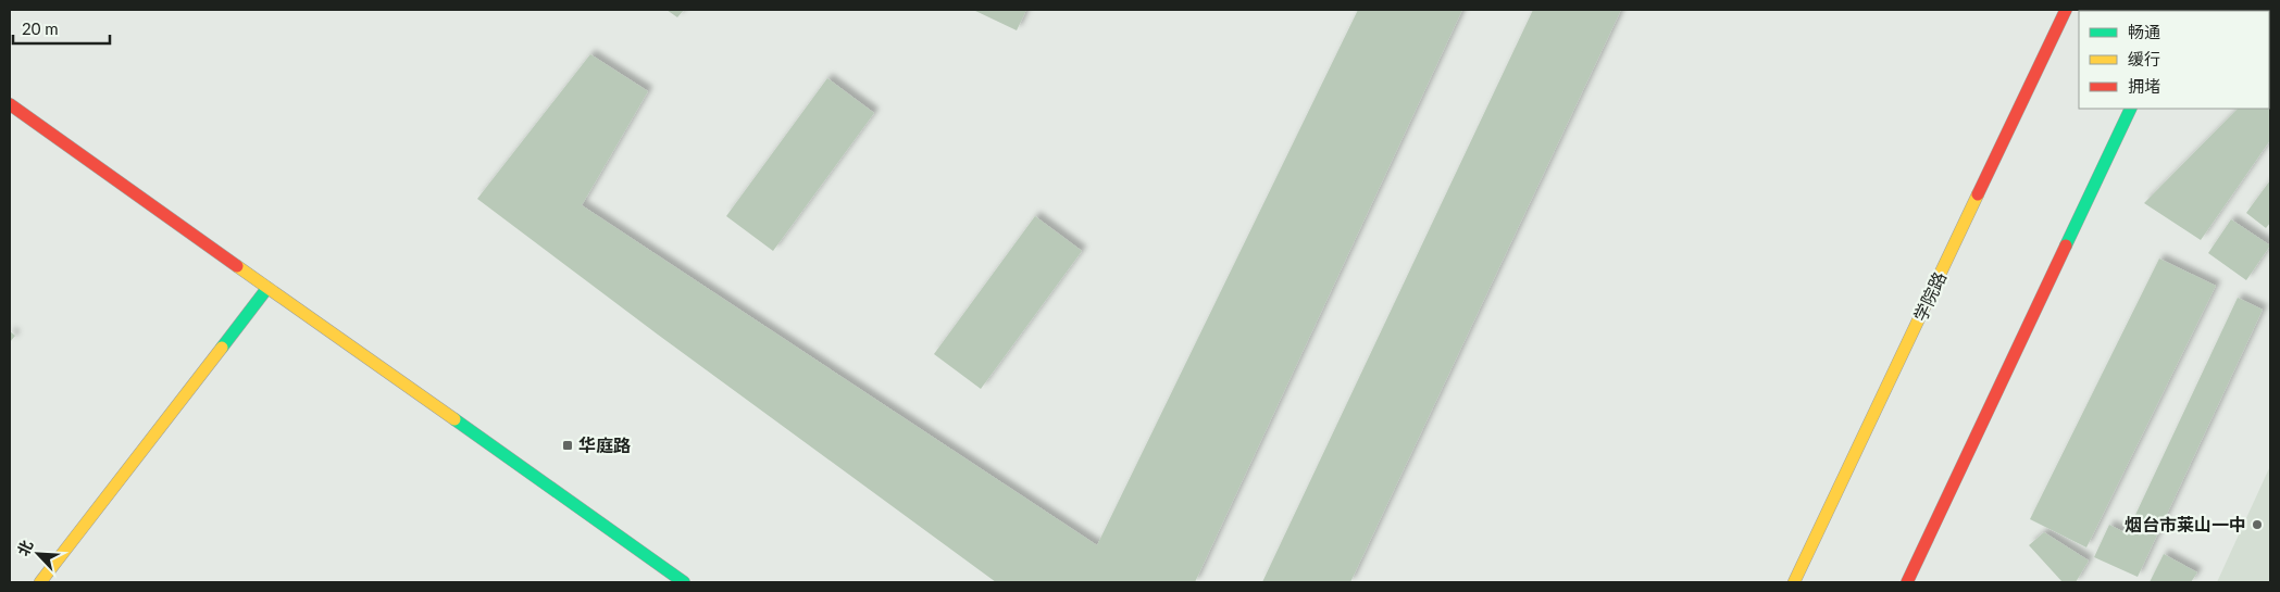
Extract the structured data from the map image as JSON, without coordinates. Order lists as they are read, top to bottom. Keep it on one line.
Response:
{"streets":{"street":["学院路"]},"places":{"transit":["华庭路"],"other":["烟台市莱山一中"]},"legend":["畅通","缓行","拥堵"],"scale_bar":"20 m","north":"top left"}
